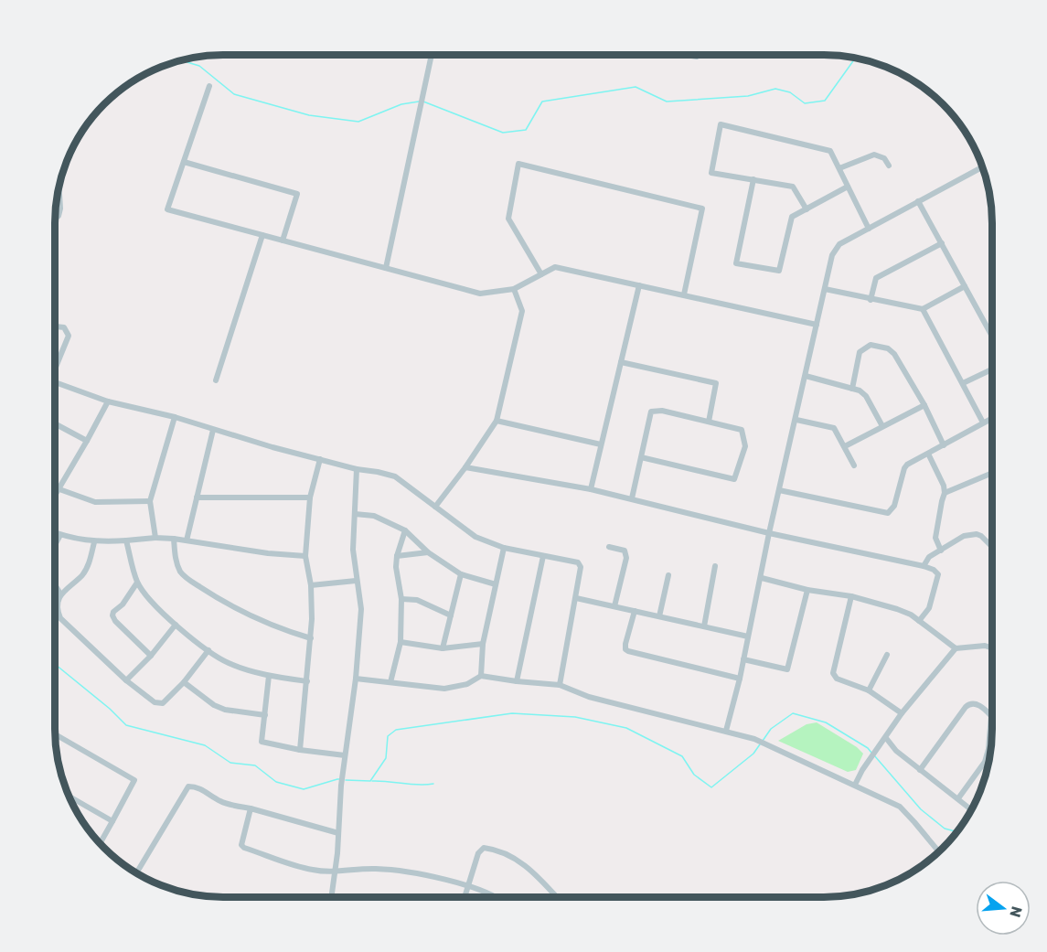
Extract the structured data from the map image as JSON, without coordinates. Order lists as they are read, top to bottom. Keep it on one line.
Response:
{"north":"right"}
